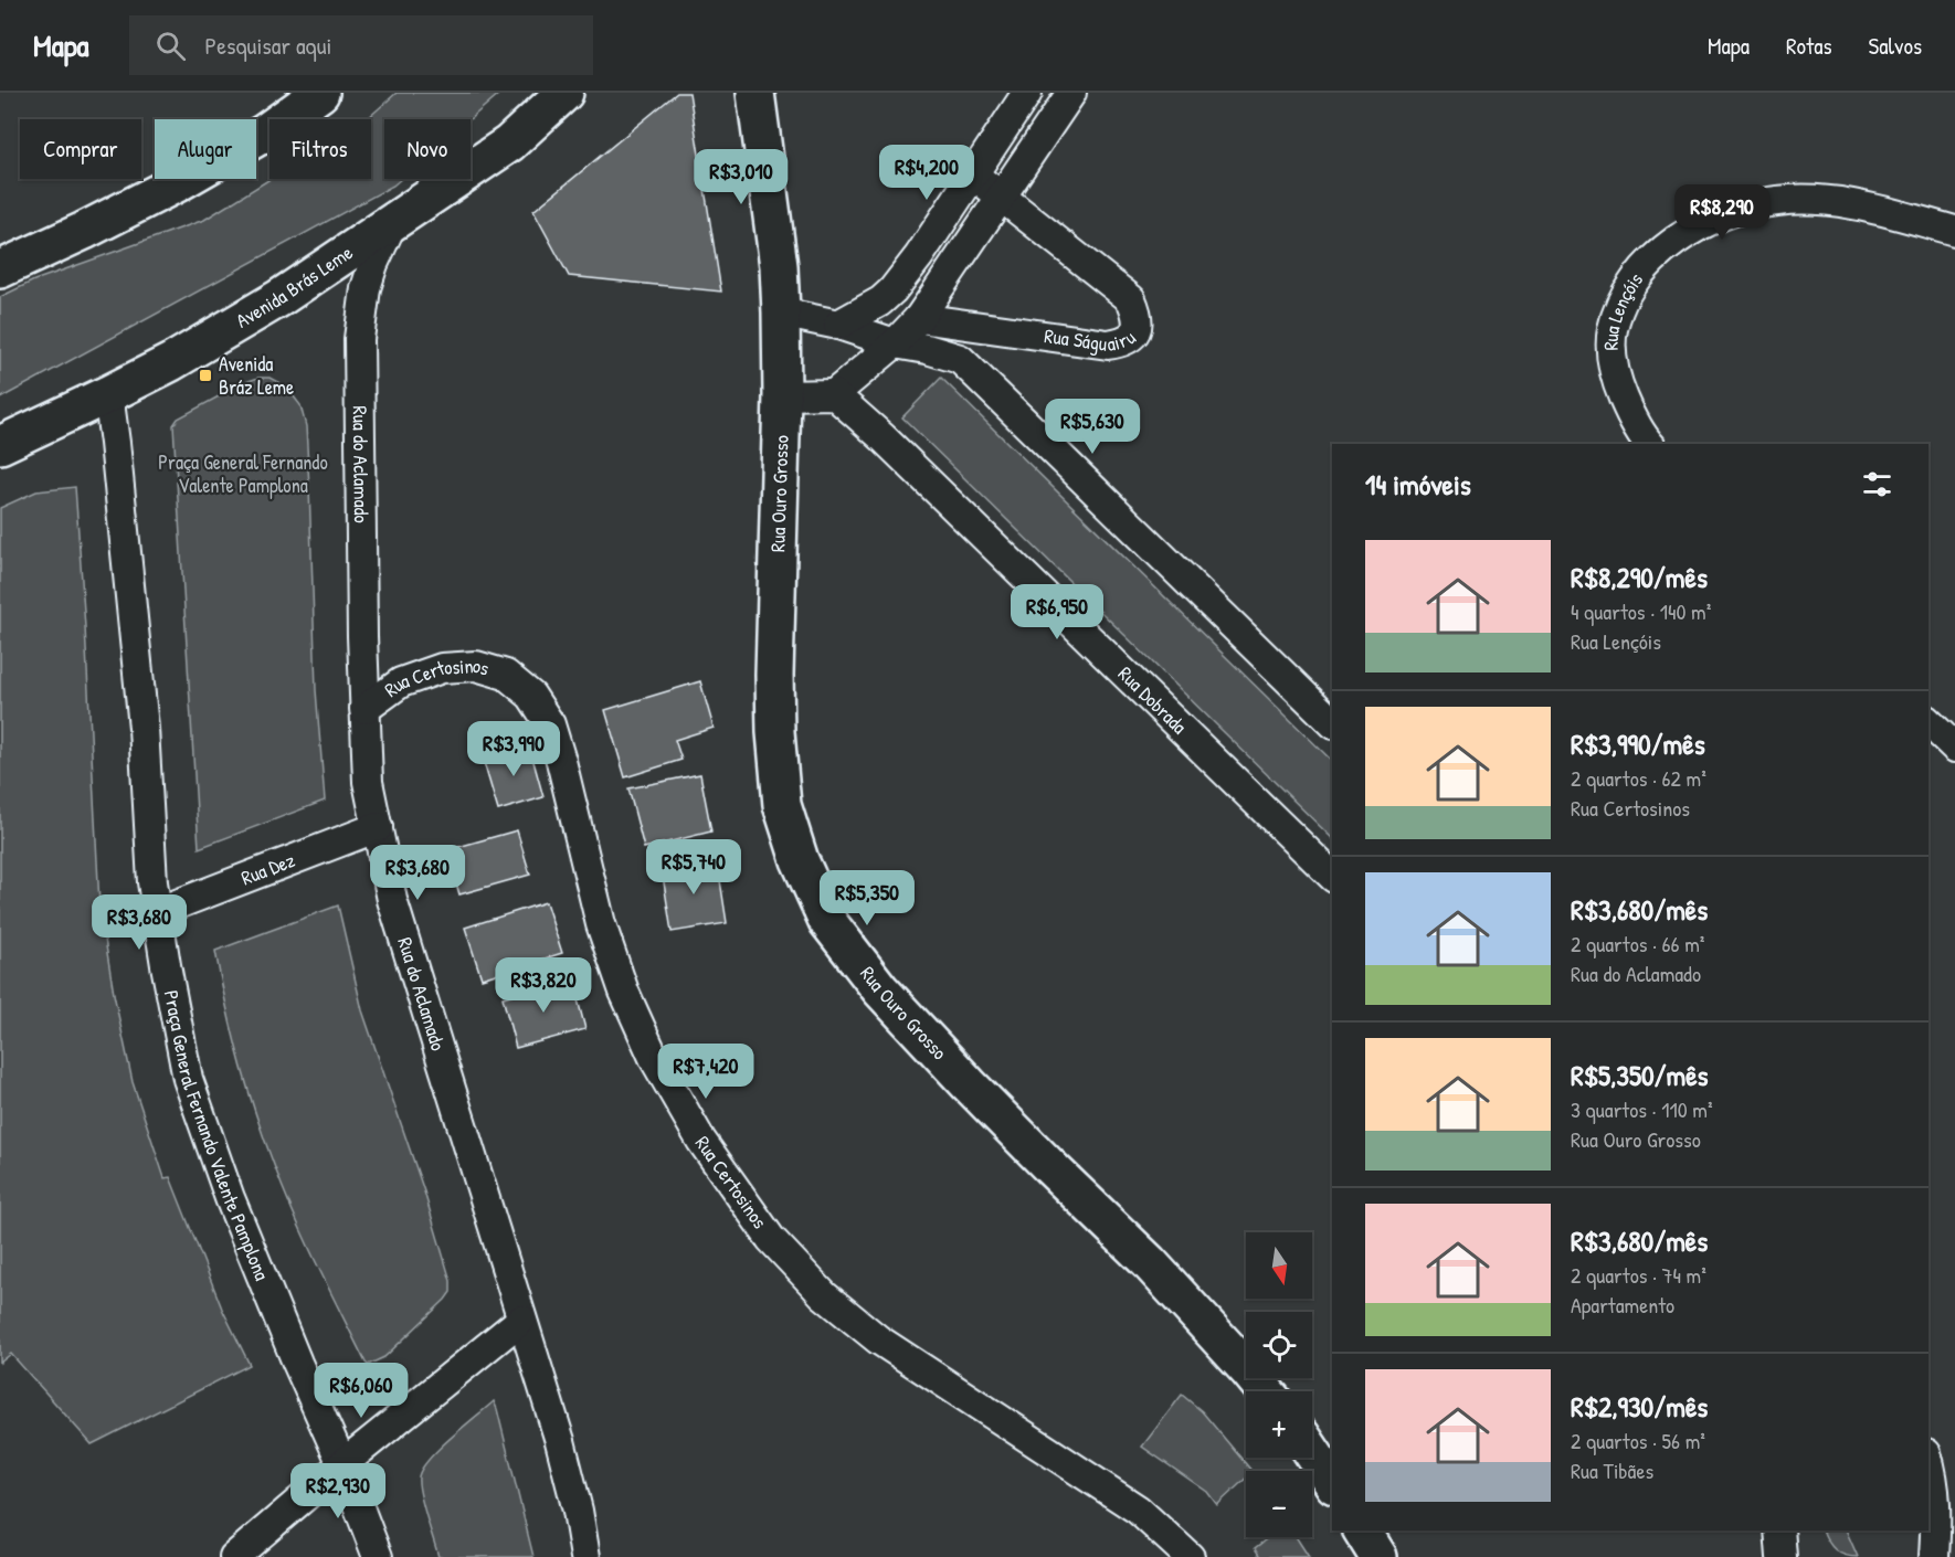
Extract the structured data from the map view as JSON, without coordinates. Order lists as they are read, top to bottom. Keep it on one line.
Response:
{"streets":{"street":["Avenida Brás Leme","Rua Lençóis","Rua Ságuairu","Rua do Aclamado","Rua Ouro Grosso","Rua Certosinos","Rua Dobrada","Rua Dez","Praça General Fernando Valente Pamplona"]},"crossings":[["Avenida Brás Leme","Rua do Aclamado"],["Avenida Brás Leme","Praça General Fernando Valente Pamplona"],["Rua do Aclamado","Rua Certosinos"],["Rua do Aclamado","Rua Dez"],["Rua Dez","Praça General Fernando Valente Pamplona"]],"parks":["Praça General Fernando Valente Pamplona"],"places":{"transit":["Avenida Bráz Leme"]},"north":"bottom","page":{"header":"Mapa","search":"Pesquisar aqui","nav":["Mapa","Rotas","Salvos"],"chip":["Comprar","Alugar","Filtros","Novo"],"price":["R$4,200","R$3,010","R$8,290","R$5,630","R$6,950","R$3,990","R$5,740","R$3,680","R$5,350","R$3,680","R$3,820","R$7,420","R$6,060","R$2,930"],"heading":"14 imóveis","list":[{"name":"R$8,290/mês","note":"4 quartos · 140 m² · Rua Lençóis"},{"name":"R$3,990/mês","note":"2 quartos · 62 m² · Rua Certosinos"},{"name":"R$3,680/mês","note":"2 quartos · 66 m² · Rua do Aclamado"},{"name":"R$5,350/mês","note":"3 quartos · 110 m² · Rua Ouro Grosso"},{"name":"R$3,680/mês","note":"2 quartos · 74 m² · Apartamento"},{"name":"R$2,930/mês","note":"2 quartos · 56 m² · Rua Tibães"}],"map_buttons":["+","−"]}}
